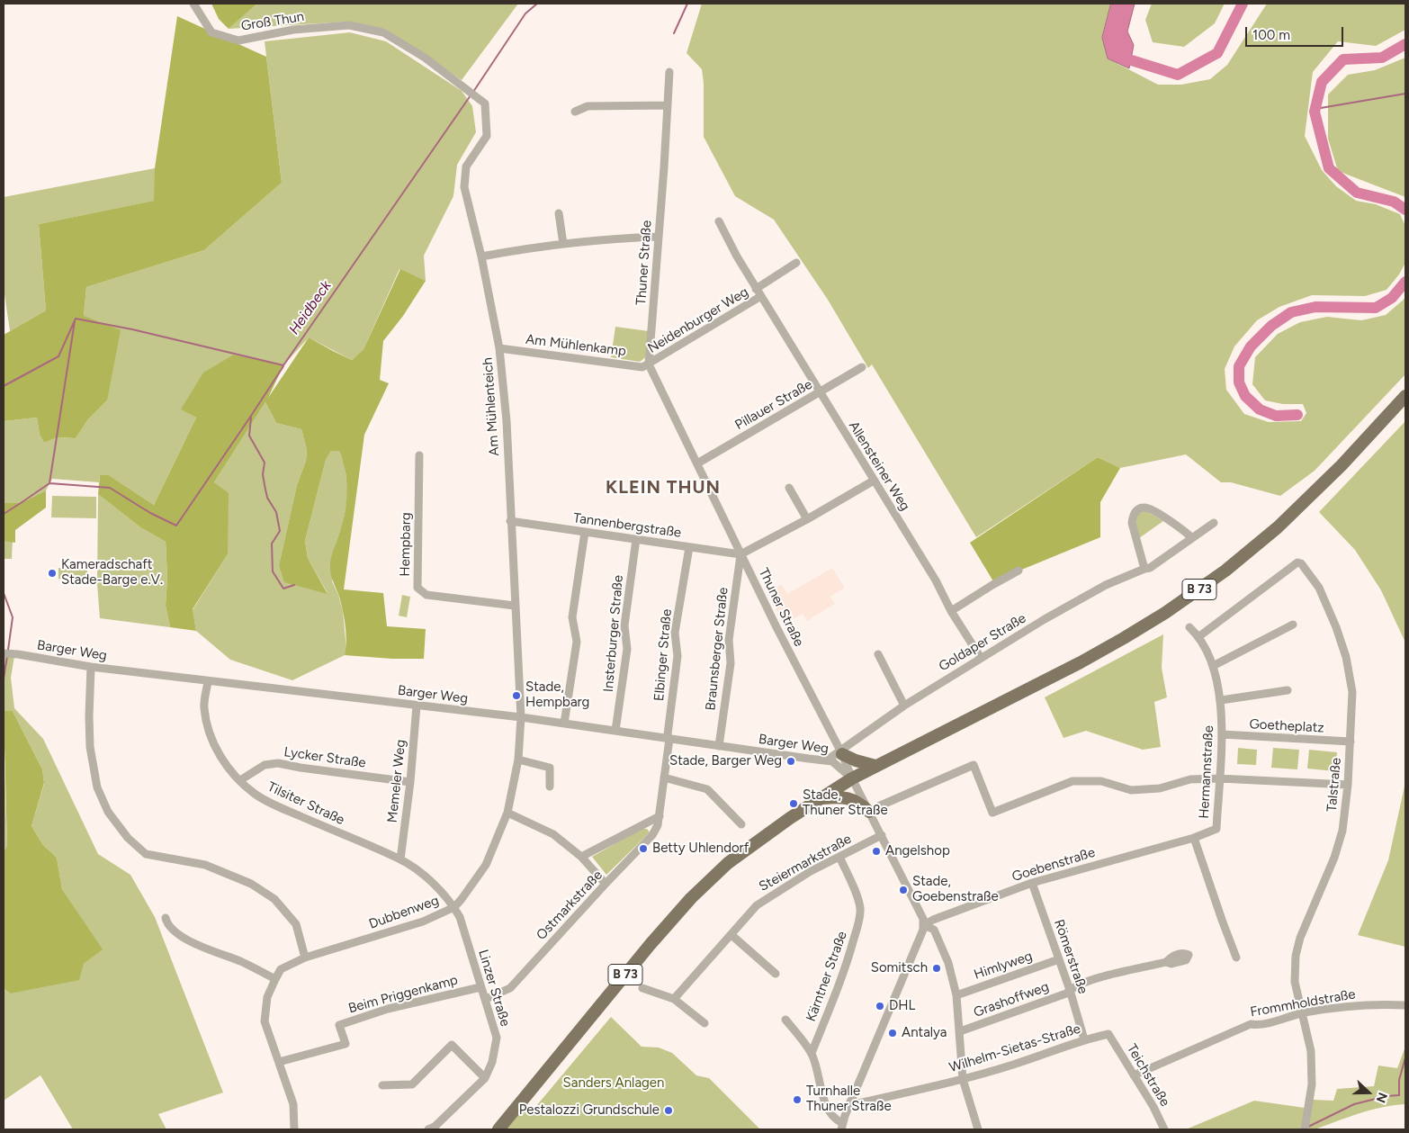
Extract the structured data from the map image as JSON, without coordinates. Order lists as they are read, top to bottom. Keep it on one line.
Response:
{"streets":{"main road":["B 73"],"street":["Groß Thun","Thuner Straße","Neidenburger Weg","Am Mühlenkamp","Pillauer Straße","Am Mühlenteich","Allensteiner Weg","Tannenbergstraße","Hempbarg","Insterburger Straße","Goldaper Straße","Braunsberger Straße","Barger Weg","Elbinger Straße","Goetheplatz","Lycker Straße","Hermannstraße","Memeler Weg","Talstraße","Tilsiter Straße","Steiermarkstraße","Goebenstraße","Ostmarkstraße","Dubbenweg","Römerstraße","Himlyweg","Kärntner Straße","Linzer Straße","Beim Priggenkamp","Grashoffweg","Frommholdstraße","Wilhelm-Sietas-Straße","Teichstraße"]},"crossings":[["Groß Thun","Am Mühlenteich"],["Thuner Straße","Neidenburger Weg"],["Thuner Straße","Am Mühlenkamp"],["Thuner Straße","Pillauer Straße"],["Thuner Straße","Tannenbergstraße"],["Thuner Straße","B 73"],["Thuner Straße","Goldaper Straße"],["Thuner Straße","Braunsberger Straße"],["Thuner Straße","Barger Weg"],["Thuner Straße","Steiermarkstraße"],["Thuner Straße","Goebenstraße"],["Neidenburger Weg","Am Mühlenkamp"],["Neidenburger Weg","Allensteiner Weg"],["Am Mühlenkamp","Am Mühlenteich"],["Pillauer Straße","Allensteiner Weg"],["Am Mühlenteich","Tannenbergstraße"],["Am Mühlenteich","Hempbarg"],["Am Mühlenteich","Barger Weg"],["Am Mühlenteich","Dubbenweg"],["Allensteiner Weg","Goldaper Straße"],["Tannenbergstraße","Insterburger Straße"],["Tannenbergstraße","Braunsberger Straße"],["Tannenbergstraße","Elbinger Straße"],["B 73","Barger Weg"],["Insterburger Straße","Barger Weg"],["Goldaper Straße","Barger Weg"],["Braunsberger Straße","Barger Weg"],["Barger Weg","Elbinger Straße"],["Barger Weg","Memeler Weg"],["Barger Weg","Tilsiter Straße"],["Barger Weg","Ostmarkstraße"],["Barger Weg","Dubbenweg"],["Elbinger Straße","Ostmarkstraße"],["Goetheplatz","Hermannstraße"],["Goetheplatz","Talstraße"],["Lycker Straße","Memeler Weg"],["Lycker Straße","Tilsiter Straße"],["Hermannstraße","Talstraße"],["Hermannstraße","Goebenstraße"],["Memeler Weg","Tilsiter Straße"],["Talstraße","Frommholdstraße"],["Tilsiter Straße","Dubbenweg"],["Tilsiter Straße","Linzer Straße"],["Steiermarkstraße","Kärntner Straße"],["Goebenstraße","Römerstraße"],["Ostmarkstraße","Linzer Straße"],["Dubbenweg","Linzer Straße"],["Dubbenweg","Beim Priggenkamp"],["Römerstraße","Himlyweg"],["Römerstraße","Grashoffweg"],["Römerstraße","Wilhelm-Sietas-Straße"],["Linzer Straße","Beim Priggenkamp"],["Frommholdstraße","Teichstraße"],["Wilhelm-Sietas-Straße","Teichstraße"]],"districts":["KLEIN THUN"],"water":["Heidbeck"],"parks":["Sanders Anlagen"],"places":["Kameradschaft Stade-Barge e.V.","Stade, Hempbarg","Stade, Barger Weg","Stade, Thuner Straße","Betty Uhlendorf","Angelshop","Stade, Goebenstraße","Somitsch","DHL","Antalya","Turnhalle Thuner Straße","Pestalozzi Grundschule"],"scale_bar":"100 m","north":"right"}
